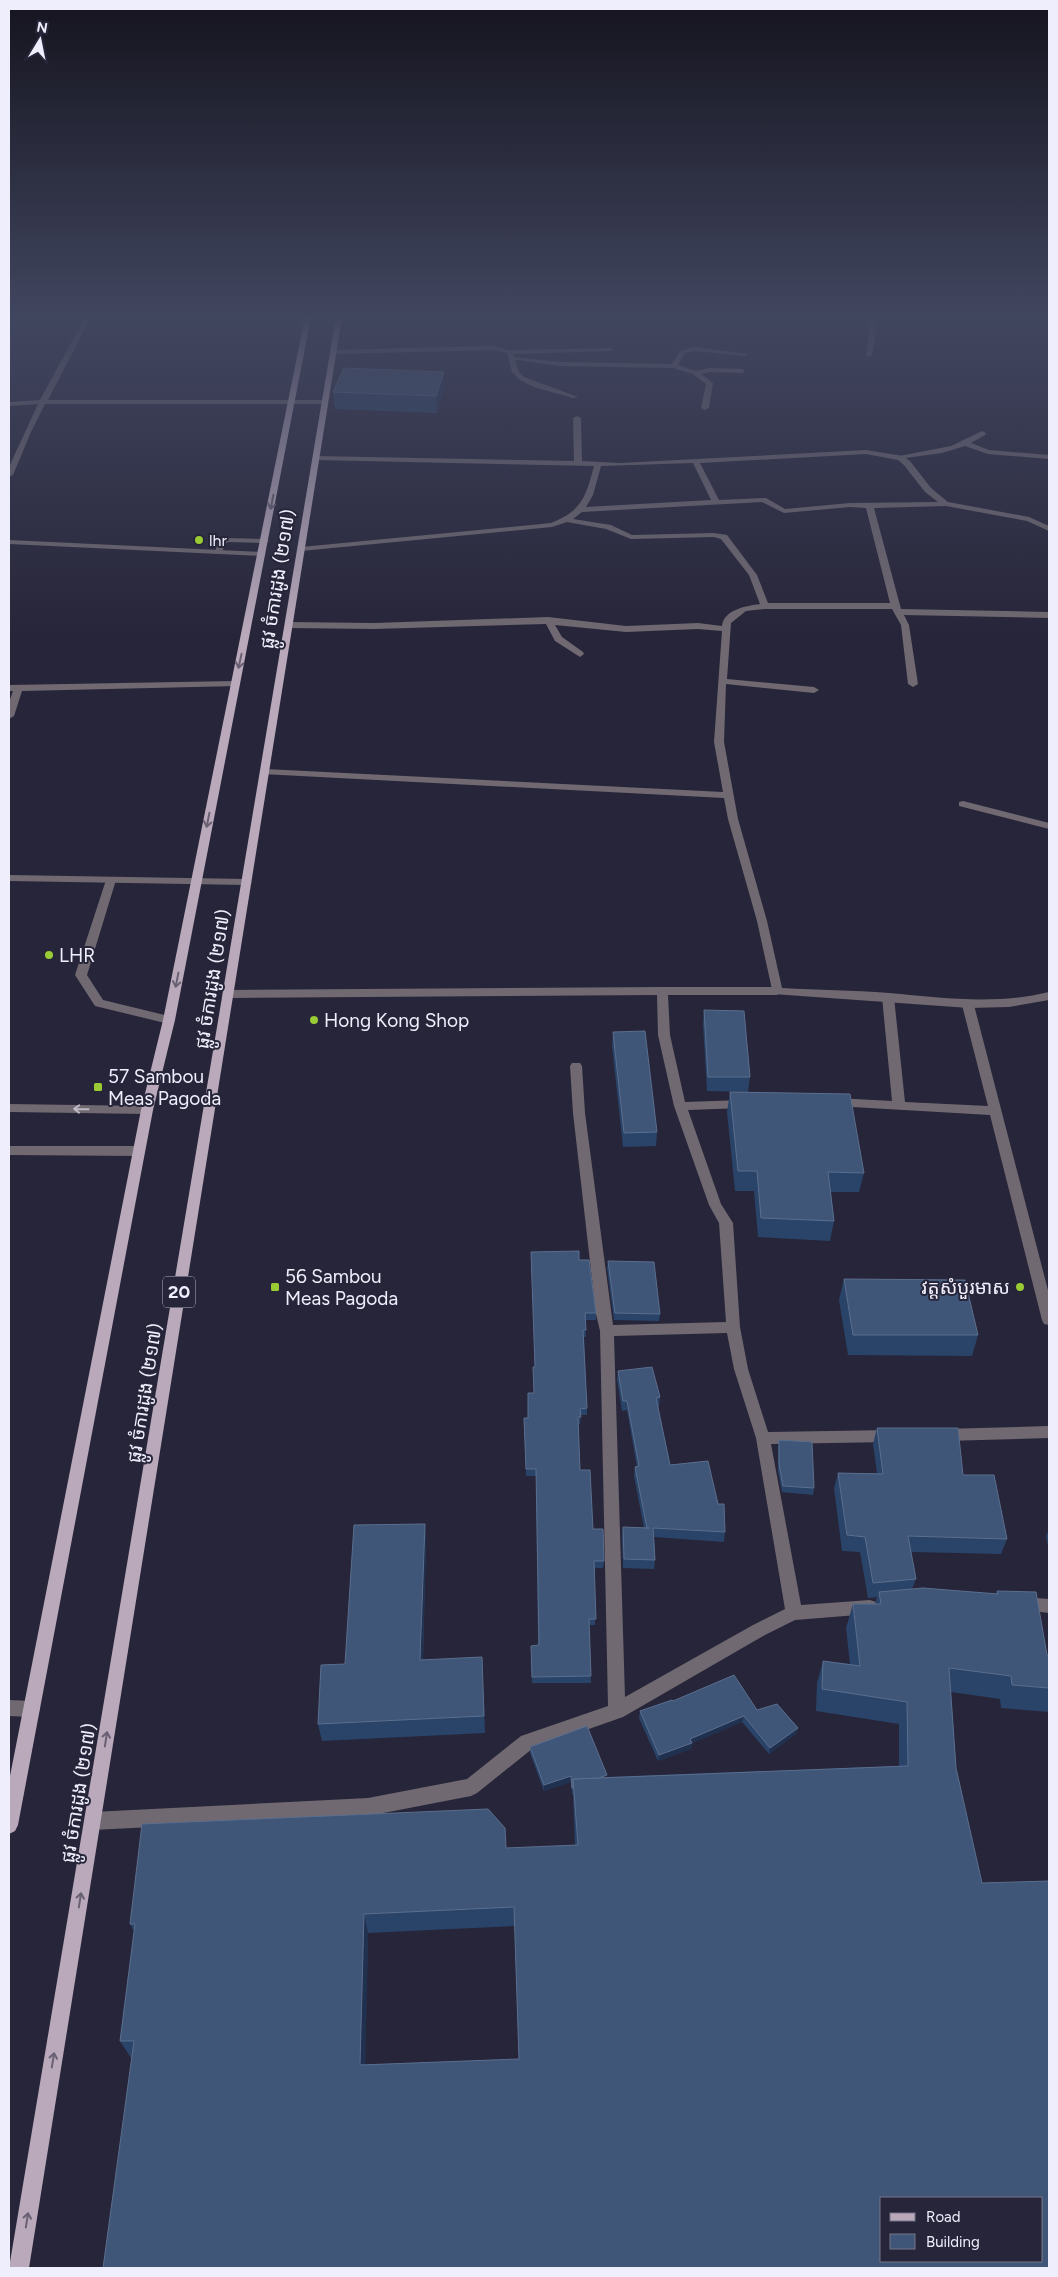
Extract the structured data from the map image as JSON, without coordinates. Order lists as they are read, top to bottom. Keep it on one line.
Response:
{"streets":{"main road":["ផ្លូវ ចំការដូង (២១៧)","20"]},"places":{"other":["lhr","LHR","Hong Kong Shop","វត្តសំបួរមាស"],"transit":["57 Sambou Meas Pagoda","56 Sambou Meas Pagoda"]},"legend":["Road","Building"],"north":"top"}
